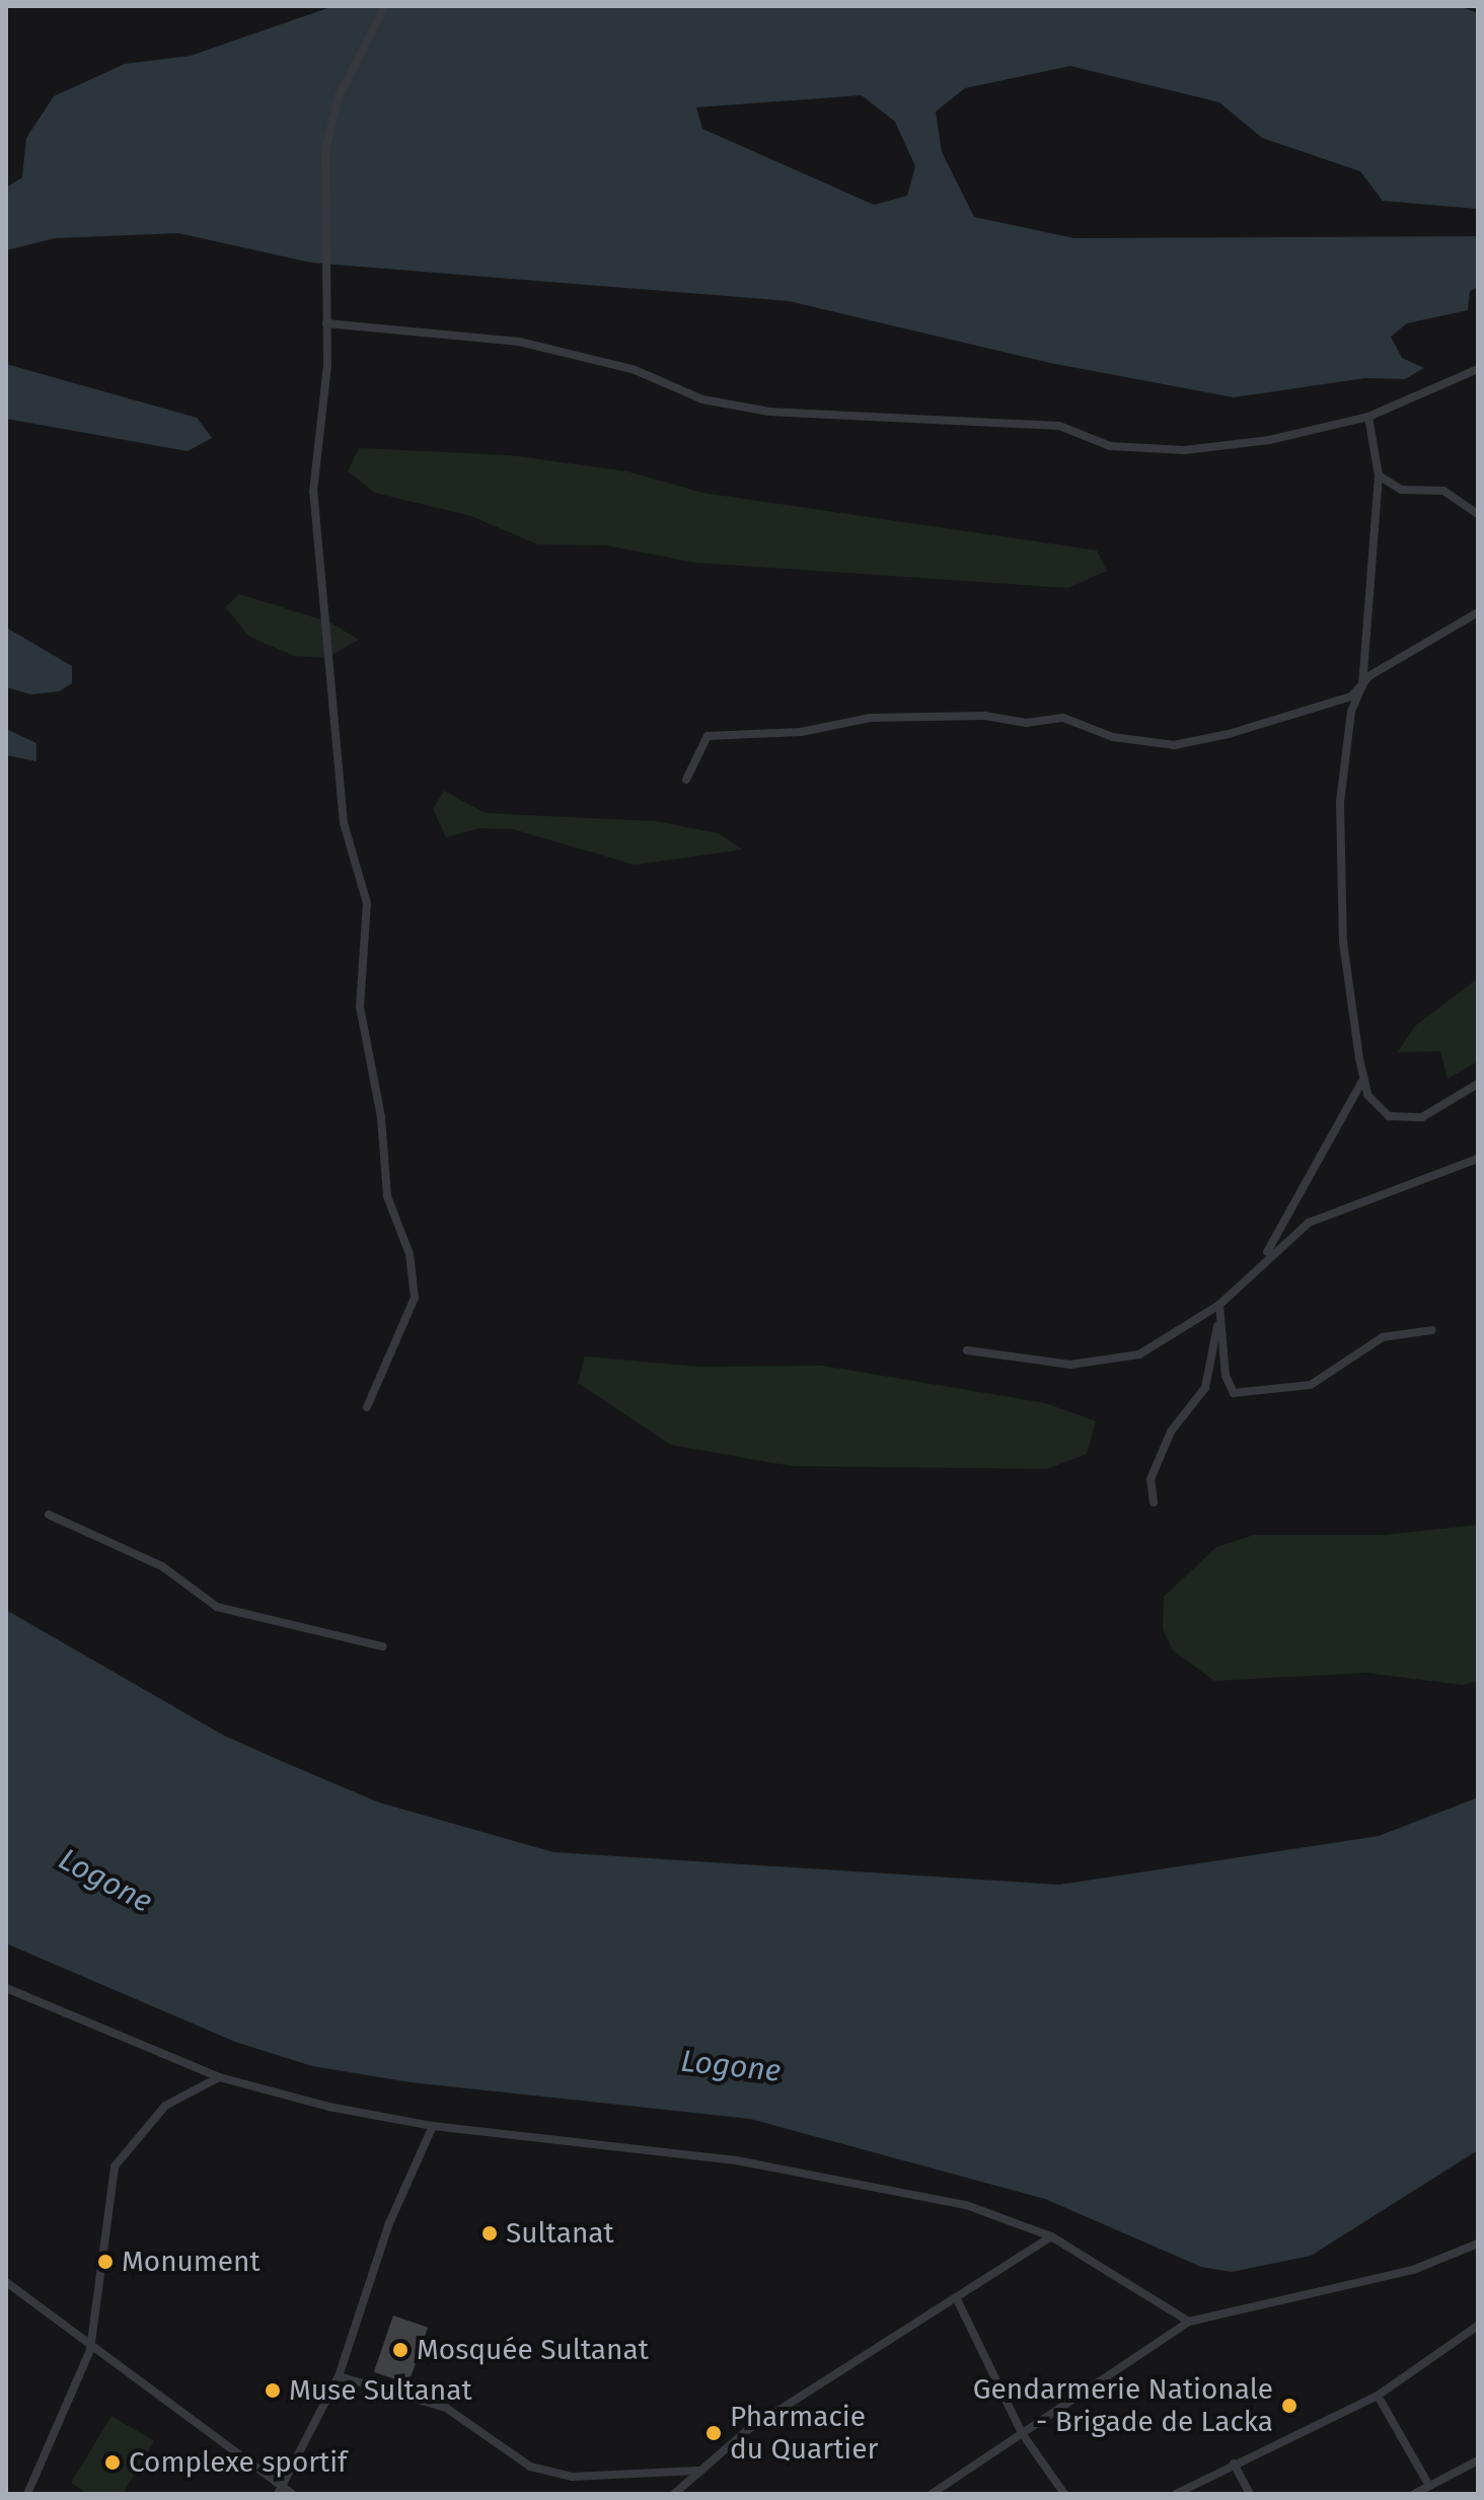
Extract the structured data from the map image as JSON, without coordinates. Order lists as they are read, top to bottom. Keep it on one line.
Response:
{"water":["Logone"],"places":["Sultanat","Monument","Mosquée Sultanat","Muse Sultanat","Gendarmerie Nationale - Brigade de Lacka","Pharmacie du Quartier","Complexe sportif"]}
